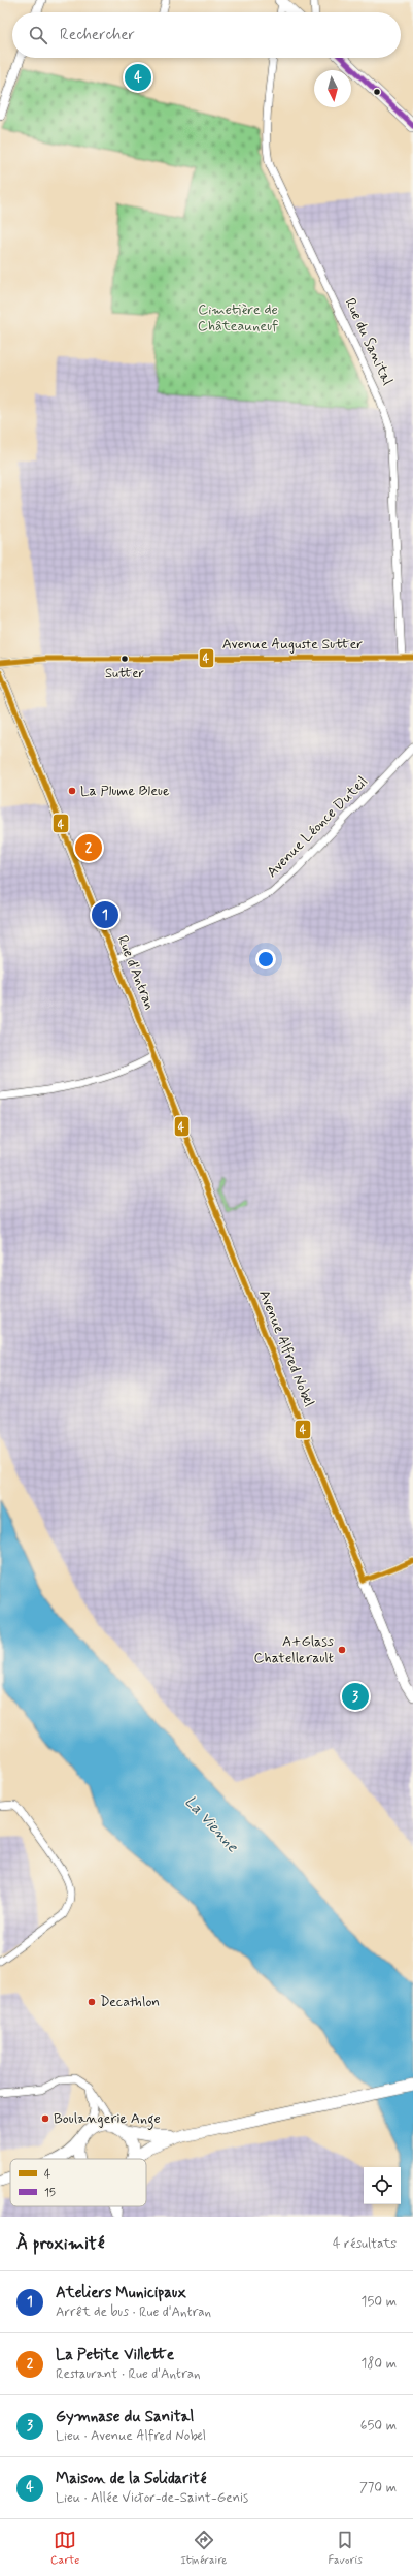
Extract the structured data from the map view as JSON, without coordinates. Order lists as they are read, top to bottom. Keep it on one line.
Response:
{"streets":{"street":["Rue du Sanital","Avenue Auguste Sutter","Avenue Léonce Duteil","Rue d'Antran","Avenue Alfred Nobel"]},"crossings":[["Rue du Sanital","Avenue Auguste Sutter"],["Avenue Léonce Duteil","Rue d'Antran"],["Rue d'Antran","Avenue Alfred Nobel"]],"water":["La Vienne"],"parks":["Cimetière de Châteauneuf"],"places":["Sutter","La Plume Bleue","A+Glass Chatellerault","Decathlon","Boulangerie Ange"],"lines":["transit line 15","transit line 4"],"legend":["4","15"],"north":"bottom","page":{"search":"Rechercher","pins":["4","2","1","3"],"heading":["À proximité","4 résultats"],"list":[{"mark":"1","name":"Ateliers Municipaux","note":"Arrêt de bus · Rue d'Antran","value":"150 m"},{"mark":"2","name":"La Petite Villette","note":"Restaurant · Rue d'Antran","value":"180 m"},{"mark":"3","name":"Gymnase du Sanital","note":"Lieu · Avenue Alfred Nobel","value":"650 m"},{"mark":"4","name":"Maison de la Solidarité","note":"Lieu · Allée Victor-de-Saint-Genis","value":"770 m"}],"nav":["Carte","Itinéraire","Favoris"]}}
